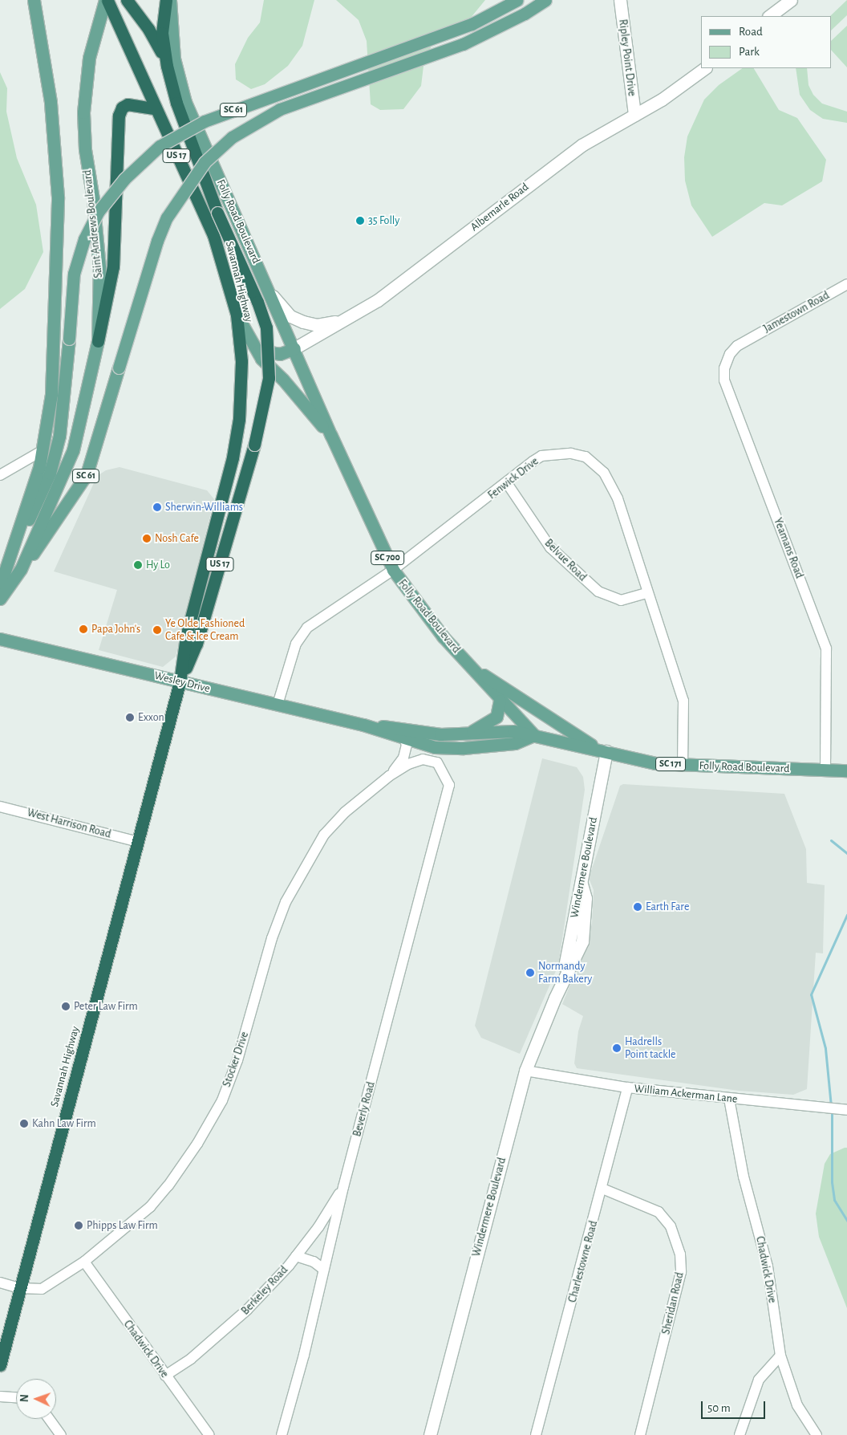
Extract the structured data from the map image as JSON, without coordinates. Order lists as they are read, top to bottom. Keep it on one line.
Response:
{"streets":{"highway":["US 17","Savannah Highway"],"main road":["SC 61","Folly Road Boulevard","Saint Andrews Boulevard","SC 700","Wesley Drive","SC 171"],"street":["Ripley Point Drive","Albemarle Road","Jamestown Road","Fenwick Drive","Yeamans Road","Belvue Road","West Harrison Road","Windermere Boulevard","Stocker Drive","William Ackerman Lane","Beverly Road","Charlestowne Road","Chadwick Drive","Berkeley Road","Sheridan Road"]},"crossings":[["Ripley Point Drive","Albemarle Road"],["SC 61","Saint Andrews Boulevard"],["Albemarle Road","Folly Road Boulevard"],["Folly Road Boulevard","Savannah Highway"],["Folly Road Boulevard","Fenwick Drive"],["Folly Road Boulevard","Yeamans Road"],["Folly Road Boulevard","Wesley Drive"],["Folly Road Boulevard","Windermere Boulevard"],["Saint Andrews Boulevard","Savannah Highway"],["Savannah Highway","Wesley Drive"],["Savannah Highway","West Harrison Road"],["Savannah Highway","Stocker Drive"],["Jamestown Road","Yeamans Road"],["Fenwick Drive","Belvue Road"],["Fenwick Drive","Wesley Drive"],["Wesley Drive","Stocker Drive"],["Windermere Boulevard","William Ackerman Lane"],["Stocker Drive","Beverly Road"],["Stocker Drive","Chadwick Drive"],["William Ackerman Lane","Charlestowne Road"],["William Ackerman Lane","Chadwick Drive"],["Beverly Road","Berkeley Road"],["Charlestowne Road","Sheridan Road"],["Chadwick Drive","Berkeley Road"]],"places":["35 Folly","Sherwin-Williams","Nosh Cafe","Hy Lo","Papa John's","Ye Olde Fashioned Cafe & Ice Cream","Exxon","Earth Fare","Normandy Farm Bakery","Peter Law Firm","Hadrells Point tackle","Kahn Law Firm","Phipps Law Firm"],"legend":["Road","Park"],"scale_bar":"50 m","north":"left"}
